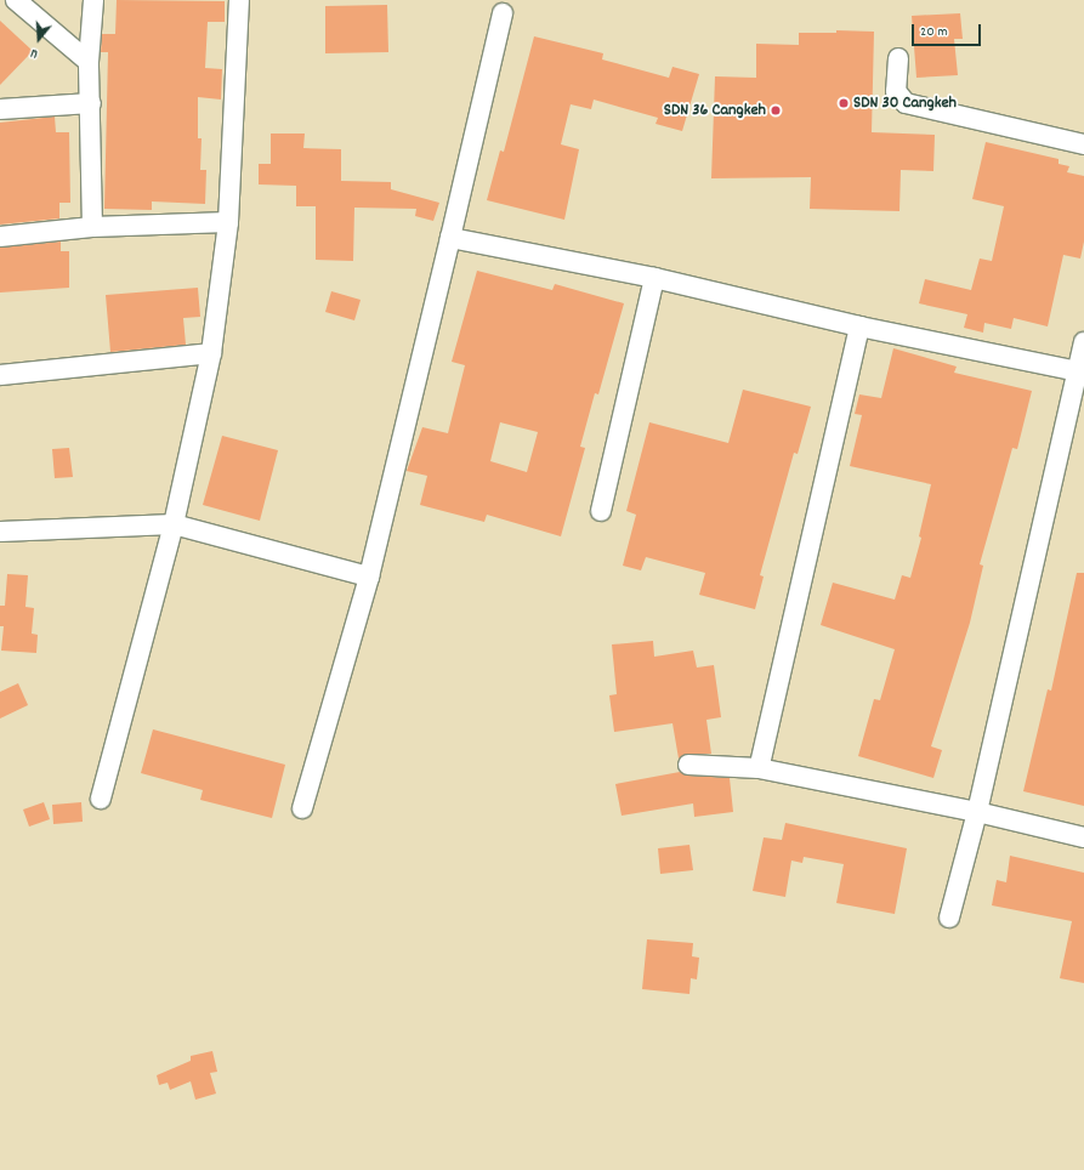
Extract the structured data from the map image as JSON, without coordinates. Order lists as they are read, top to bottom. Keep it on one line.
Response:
{"places":["SDN 30 Cangkeh","SDN 36 Cangkeh"],"scale_bar":"20 m","north":"bottom"}
